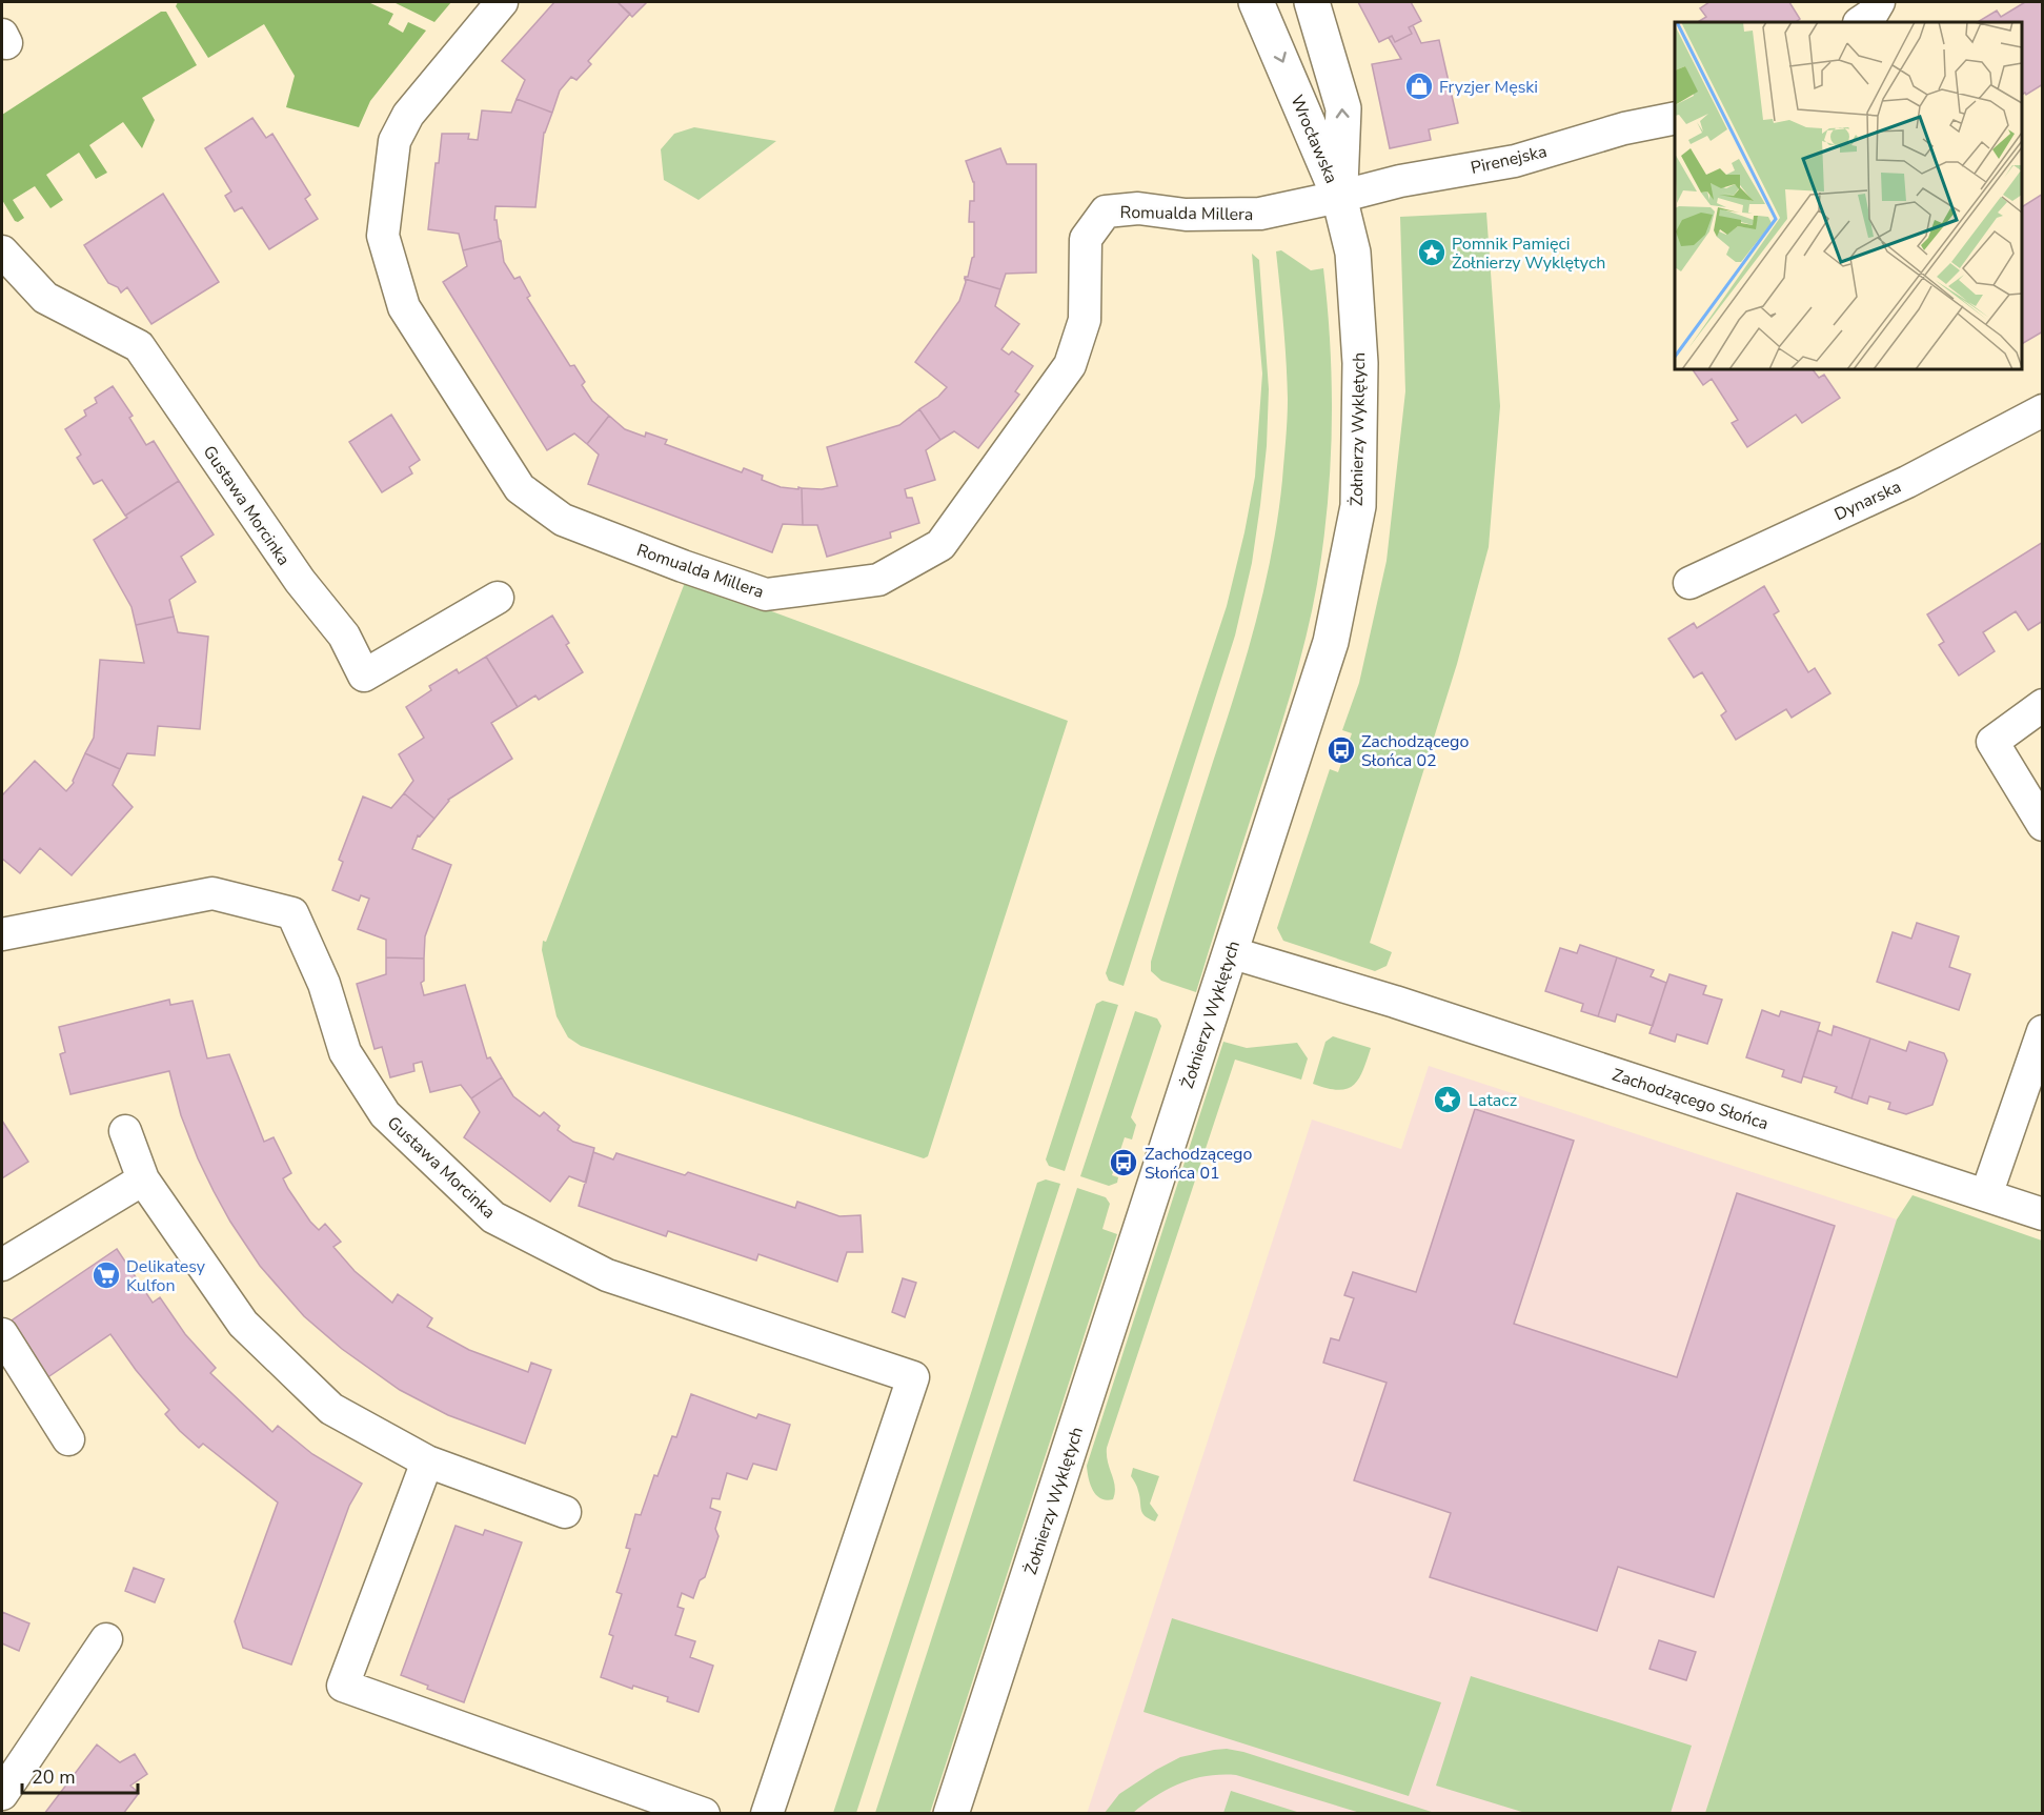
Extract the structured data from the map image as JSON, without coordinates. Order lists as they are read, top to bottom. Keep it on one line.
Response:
{"streets":{"street":["Wrocławska","Pirenejska","Romualda Millera","Żołnierzy Wyklętych","Dynarska","Gustawa Morcinka","Zachodzącego Słońca"]},"crossings":[["Wrocławska","Pirenejska"],["Wrocławska","Romualda Millera"],["Wrocławska","Żołnierzy Wyklętych"],["Pirenejska","Romualda Millera"],["Pirenejska","Żołnierzy Wyklętych"],["Romualda Millera","Żołnierzy Wyklętych"],["Żołnierzy Wyklętych","Zachodzącego Słońca"]],"places":{"shop":["Fryzjer Męski"],"place":["Pomnik Pamięci Żołnierzy Wyklętych","Latacz"],"bus stop":["Zachodzącego Słońca 02","Zachodzącego Słońca 01"],"supermarket":["Delikatesy Kulfon"]},"scale_bar":"20 m"}
